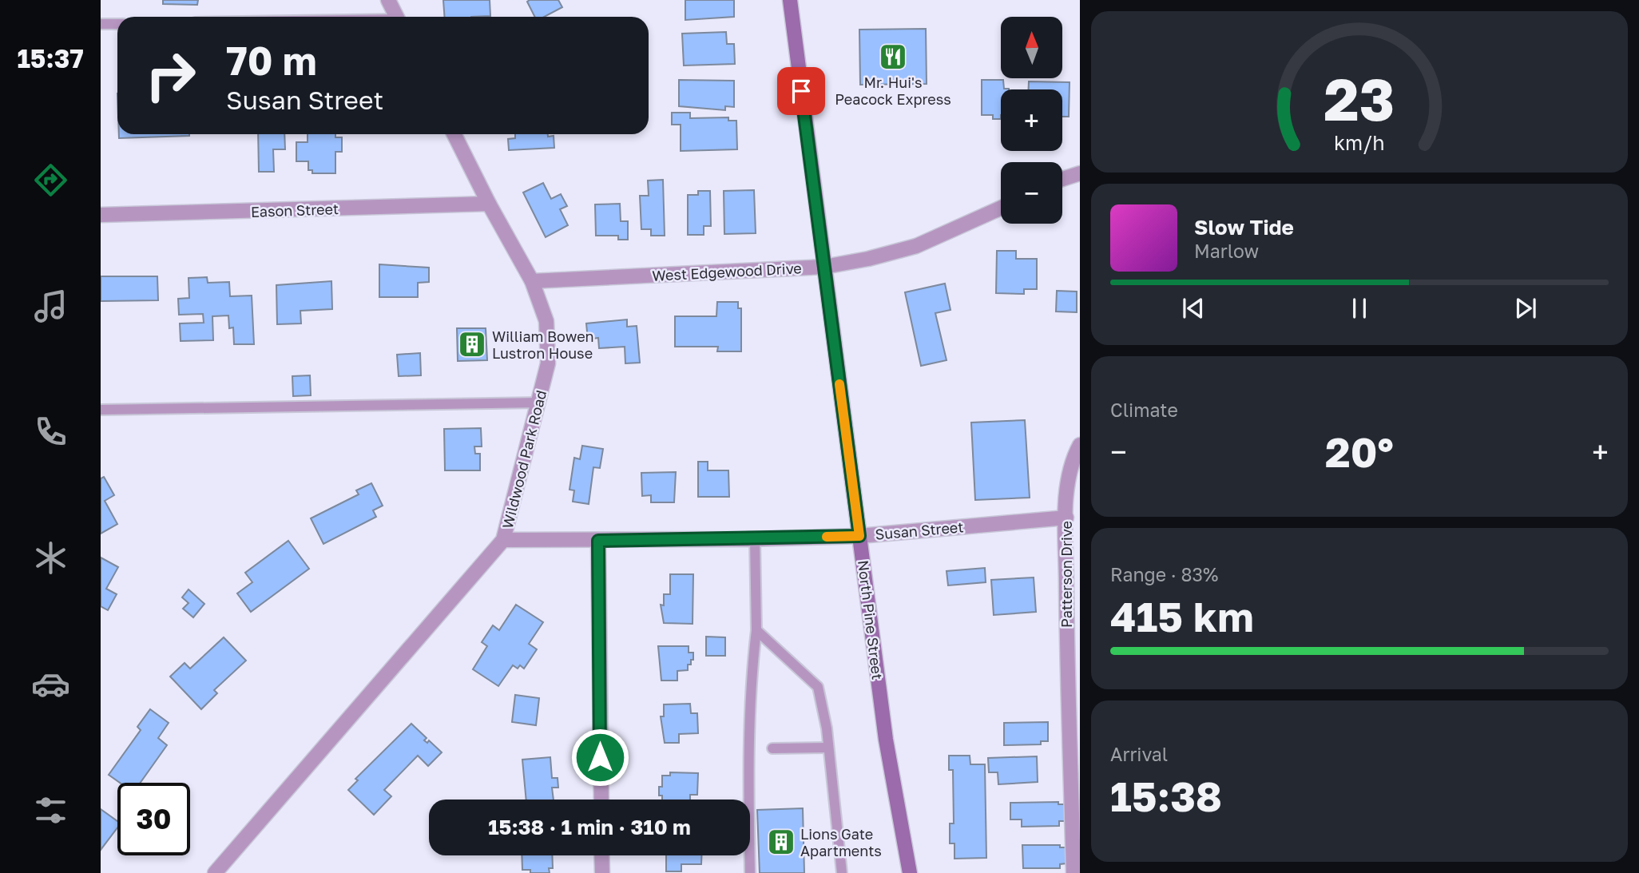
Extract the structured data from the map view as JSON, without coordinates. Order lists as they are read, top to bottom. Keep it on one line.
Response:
{"streets":{"main road":["North Pine Street"],"street":["Eason Street","West Edgewood Drive","Wildwood Park Road","Susan Street","Patterson Drive"]},"crossings":[["Eason Street","Wildwood Park Road"],["West Edgewood Drive","Wildwood Park Road"],["West Edgewood Drive","North Pine Street"],["Wildwood Park Road","Susan Street"],["Susan Street","Patterson Drive"],["Susan Street","North Pine Street"]],"places":{"restaurant":["Mr. Hui's Peacock Express"],"building":["William Bowen Lustron House","Lions Gate Apartments"]},"north":"top","page":{"tabs":"15:37","map_buttons":["+","−"],"turn":["70 m","Susan Street"],"song":["Slow Tide","Marlow"],"tile":["Climate",["Range · 83%","415 km"],["Arrival","15:38"]],"heat":["−","20°","+"],"limit":"30","trip":"15:38 · 1 min · 310 m","gauge":["23","km/h"]}}
